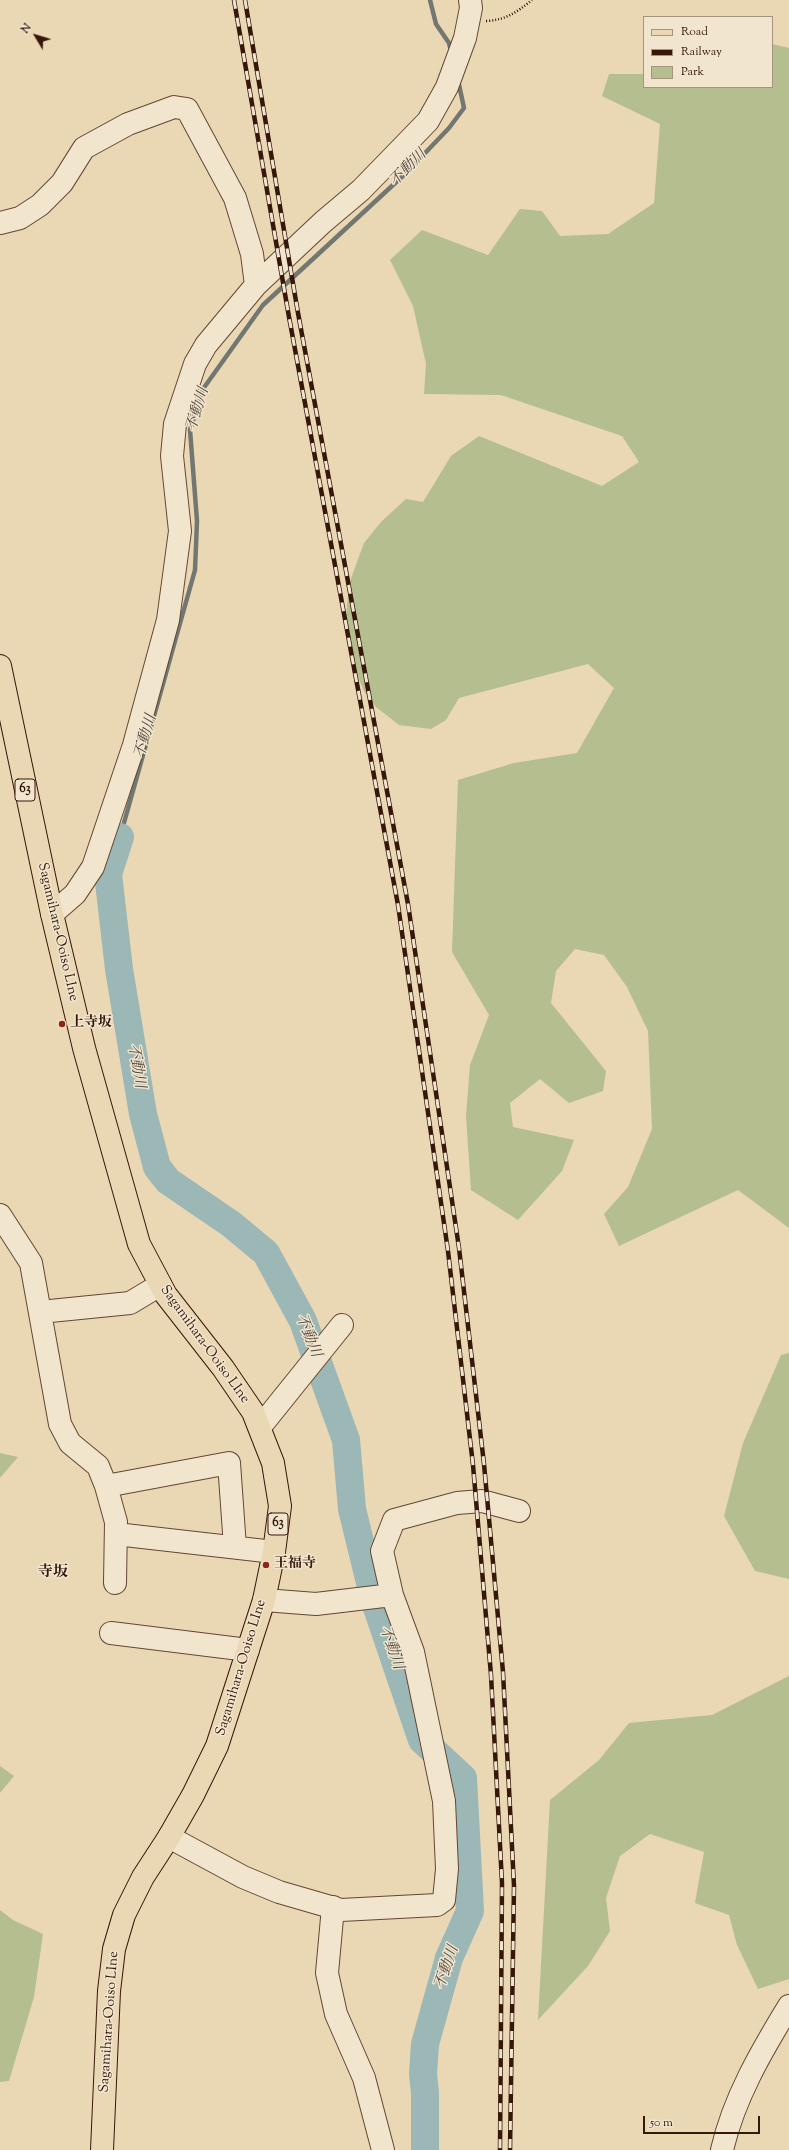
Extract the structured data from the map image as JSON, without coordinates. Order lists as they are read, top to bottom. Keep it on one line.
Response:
{"streets":{"main road":["63","Sagamihara-Ooiso LIne"]},"districts":["寺坂"],"water":["不動川"],"places":["上寺坂","王福寺"],"legend":["Road","Railway","Park"],"scale_bar":"50 m","north":"top left"}
